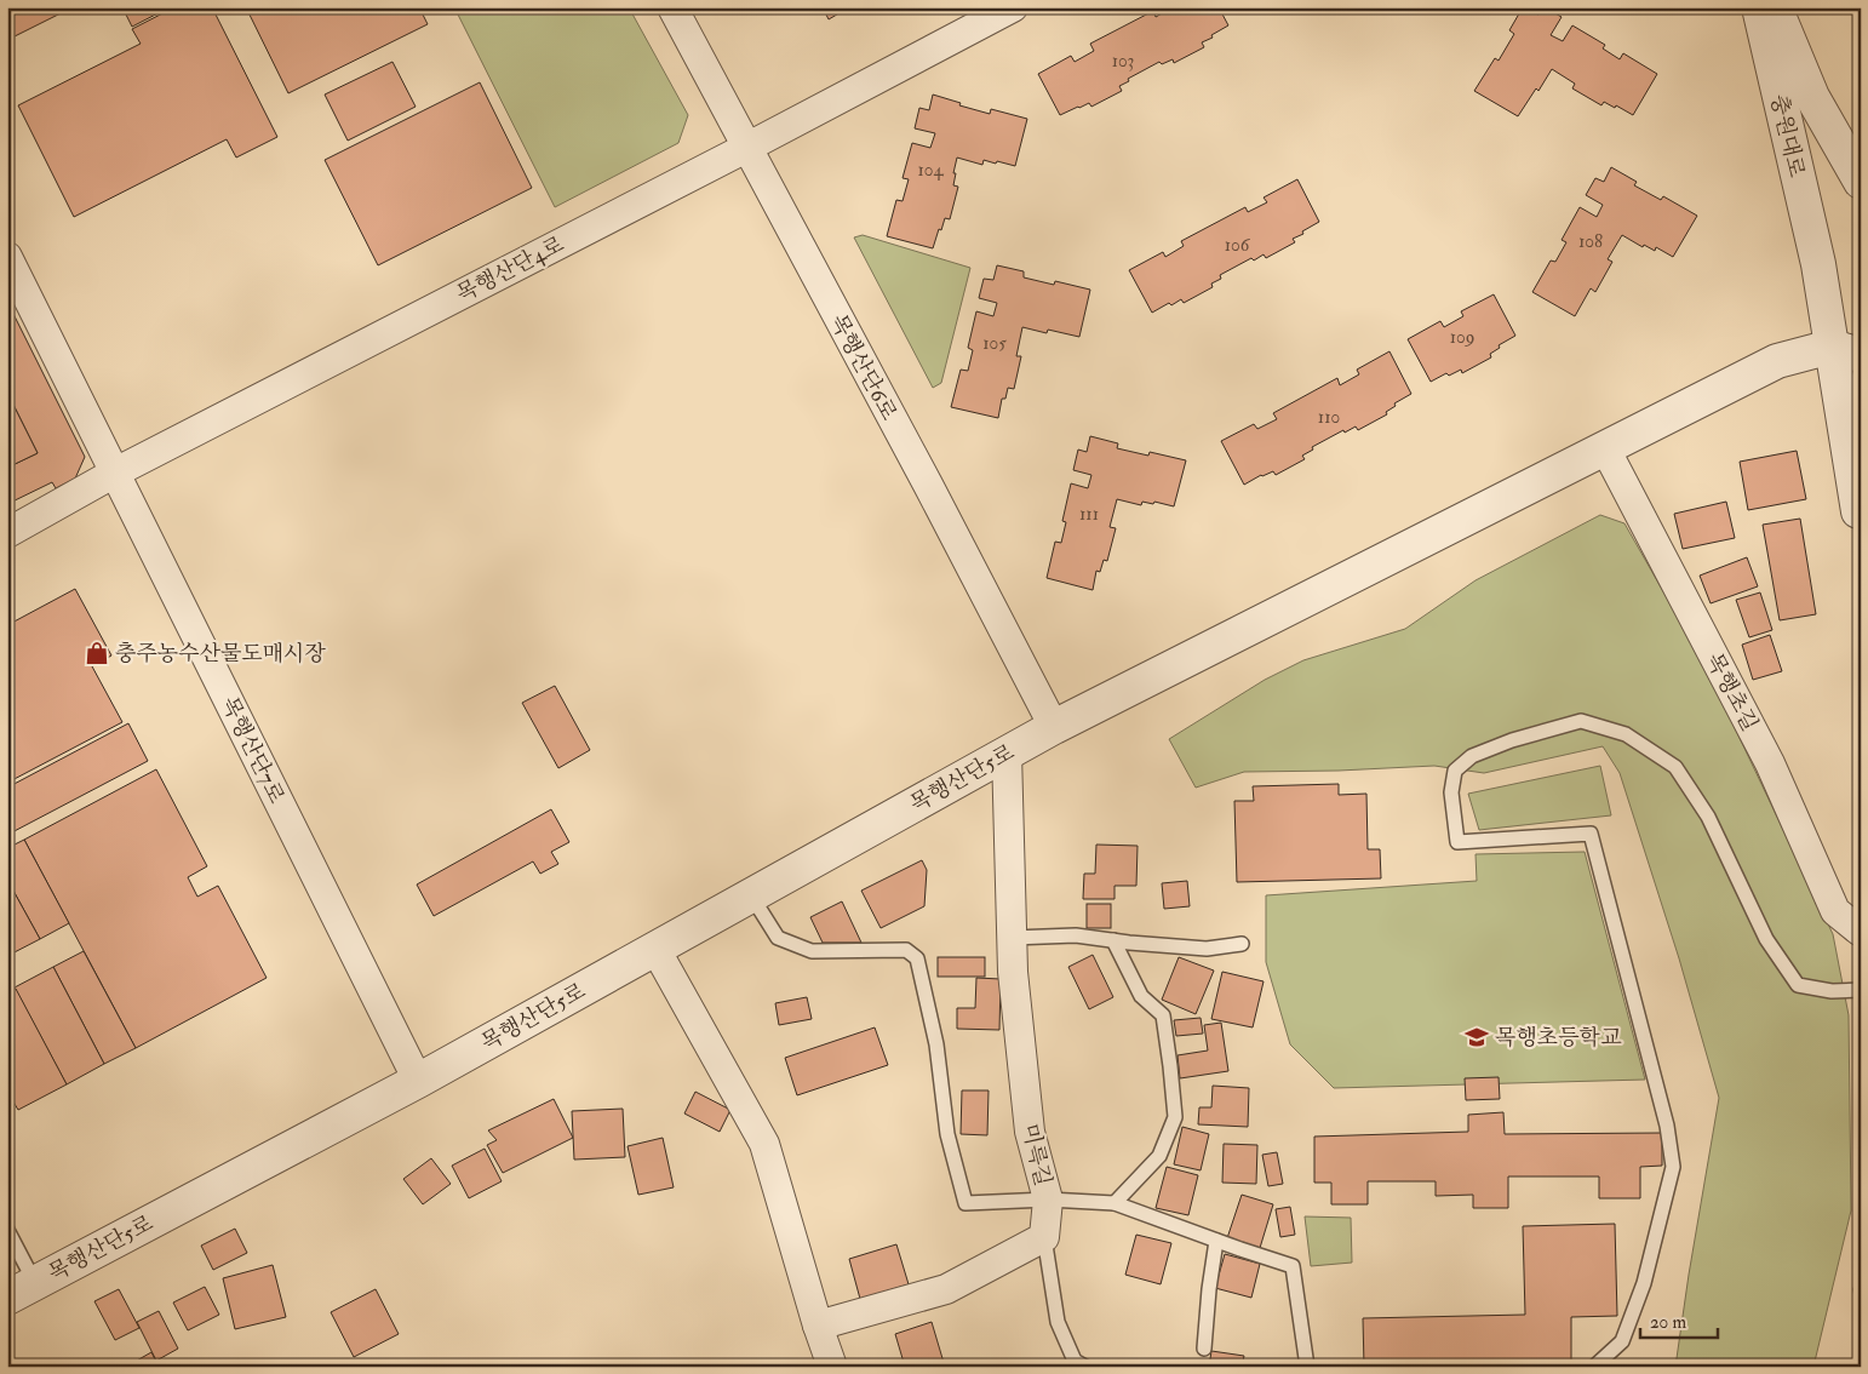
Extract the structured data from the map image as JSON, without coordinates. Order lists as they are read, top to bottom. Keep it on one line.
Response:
{"streets":{"street":["충원대로","목행산단4로","목행산단6로","목행초길","목행산단7로","목행산단5로","미륵길"]},"crossings":[["충원대로","목행산단5로"],["목행산단4로","목행산단6로"],["목행산단4로","목행산단7로"],["목행산단6로","목행산단5로"],["목행초길","목행산단5로"],["목행산단7로","목행산단5로"],["목행산단5로","미륵길"]],"places":{"shop":["충주농수산물도매시장"],"school or university":["목행초등학교"]},"house_numbers":["103","104","108","106","109","105","110","111"],"scale_bar":"20 m"}
